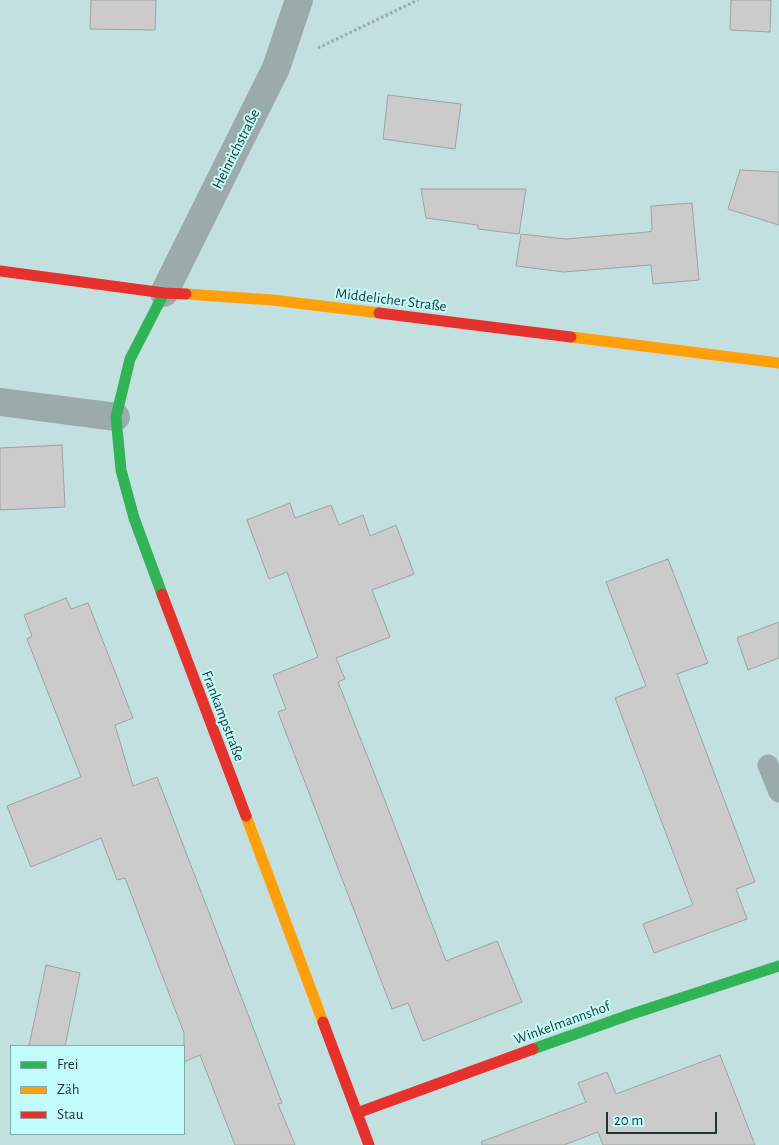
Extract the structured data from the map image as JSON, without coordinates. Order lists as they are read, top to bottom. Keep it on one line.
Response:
{"streets":{"street":["Heinrichstraße","Middelicher Straße","Frankampstraße","Winkelmannshof"]},"crossings":[["Heinrichstraße","Middelicher Straße"],["Heinrichstraße","Frankampstraße"],["Middelicher Straße","Frankampstraße"],["Frankampstraße","Winkelmannshof"]],"legend":["Frei","Zäh","Stau"],"scale_bar":"20 m"}
